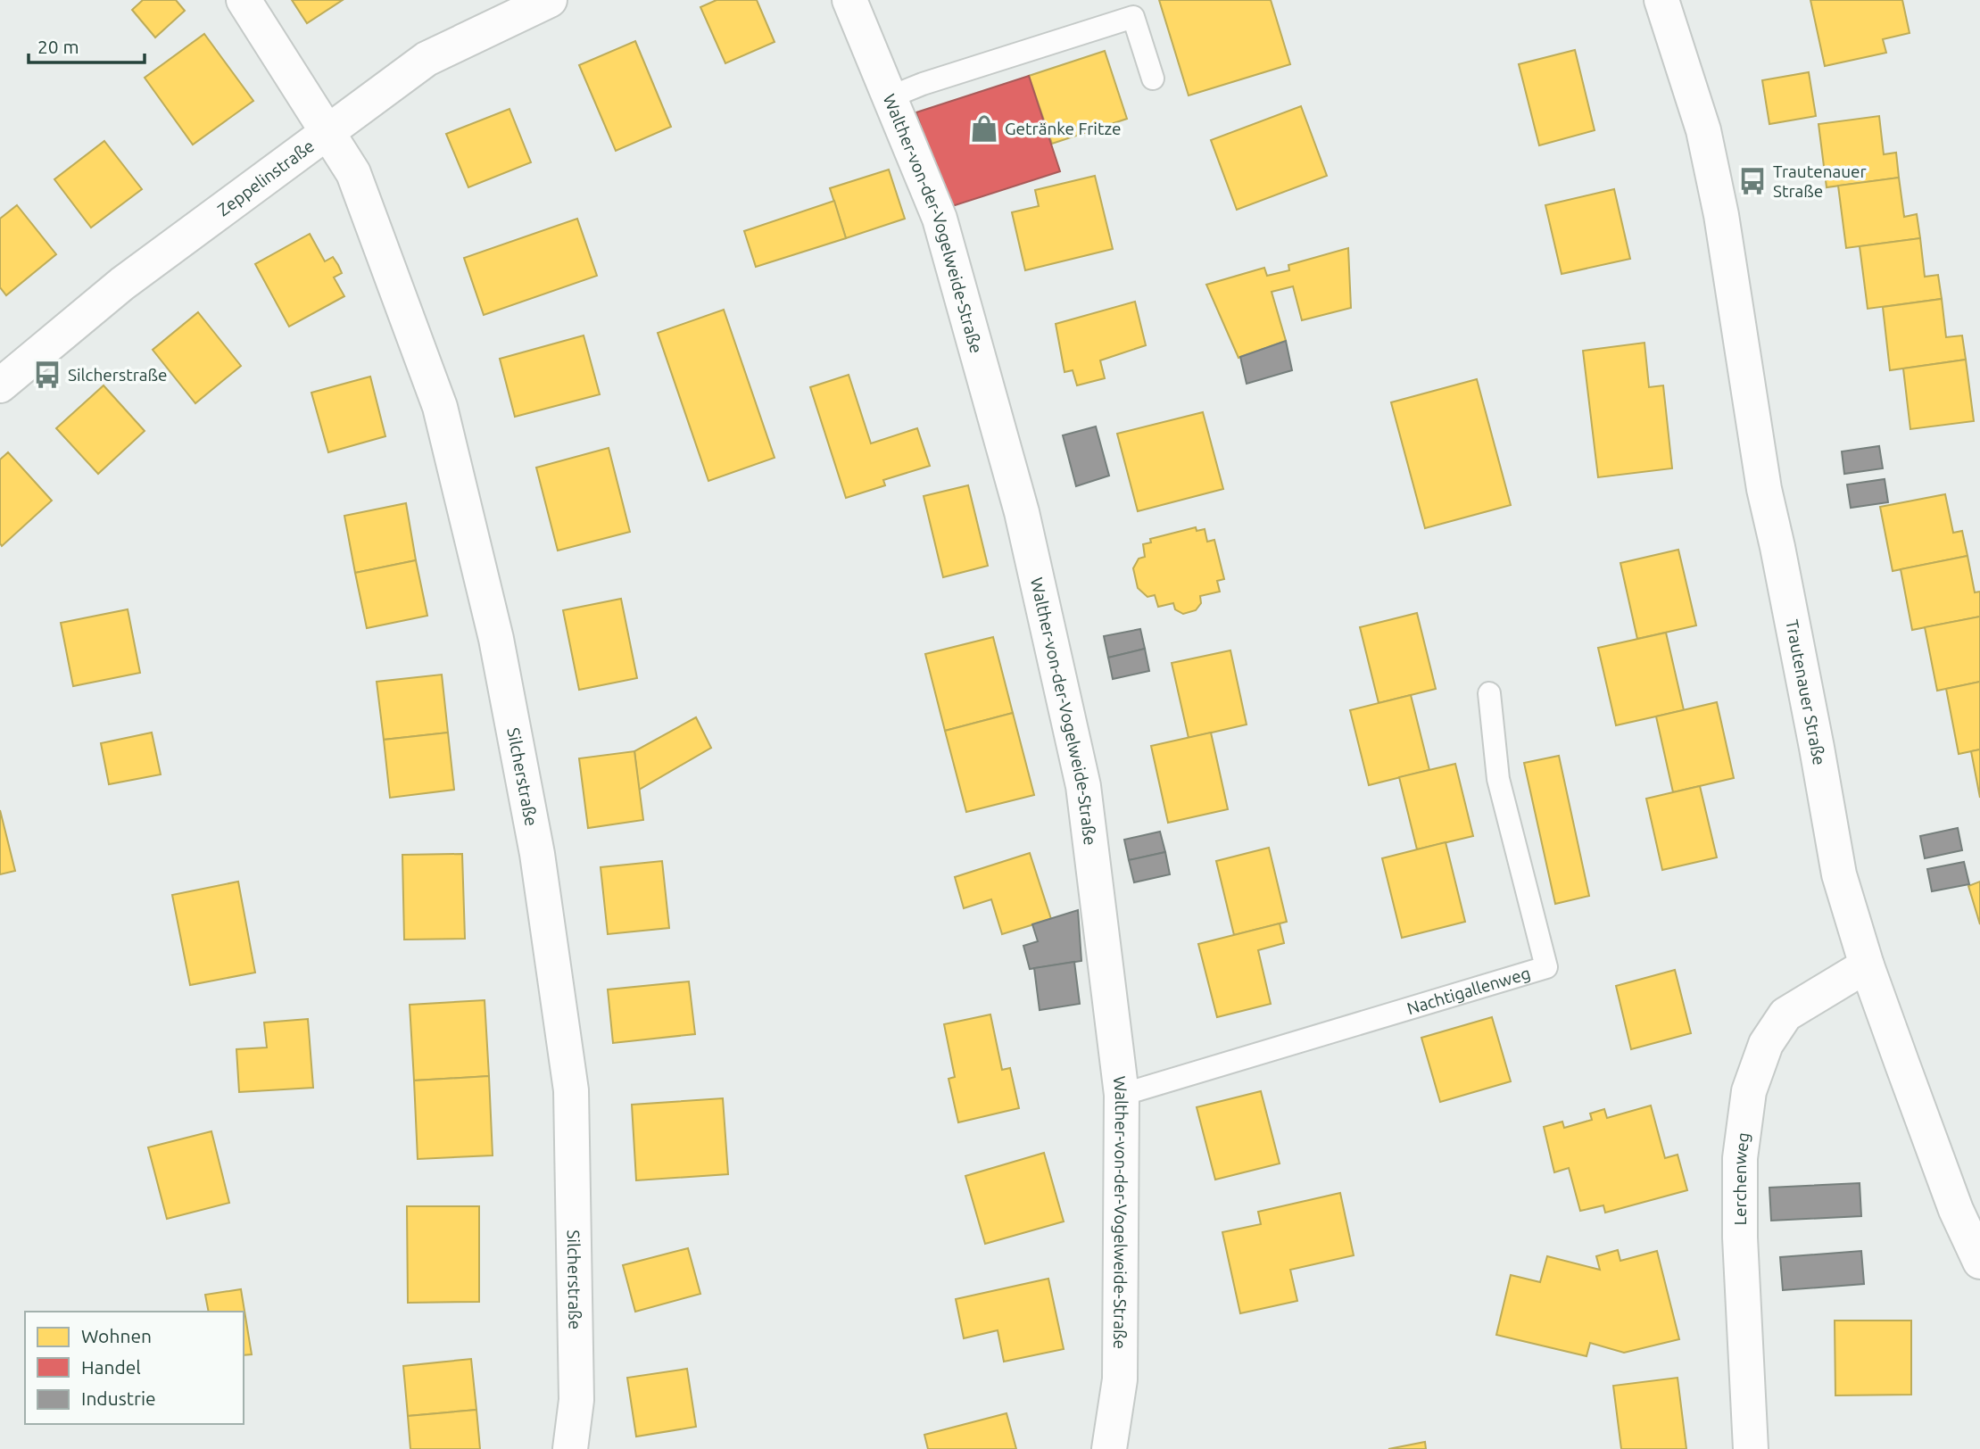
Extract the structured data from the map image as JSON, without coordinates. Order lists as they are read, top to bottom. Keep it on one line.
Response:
{"streets":{"street":["Zeppelinstraße","Walther-von-der-Vogelweide-Straße","Trautenauer Straße","Silcherstraße","Lerchenweg"],"lane":["Nachtigallenweg"]},"crossings":[["Zeppelinstraße","Silcherstraße"],["Walther-von-der-Vogelweide-Straße","Nachtigallenweg"],["Trautenauer Straße","Lerchenweg"]],"places":{"shop":["Getränke Fritze"],"bus stop":["Trautenauer Straße","Silcherstraße"]},"legend":["Wohnen","Handel","Industrie"],"scale_bar":"20 m"}
